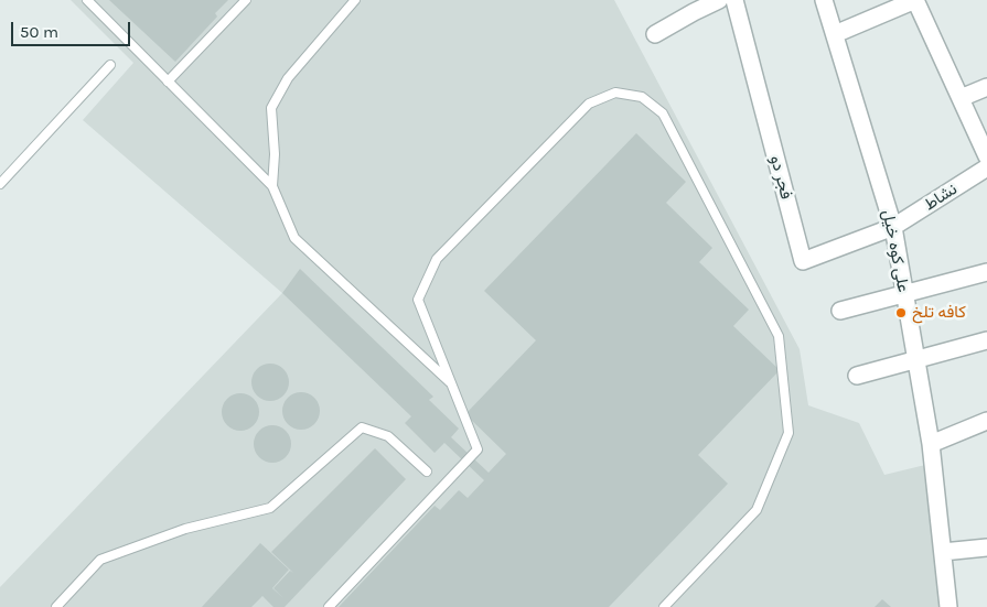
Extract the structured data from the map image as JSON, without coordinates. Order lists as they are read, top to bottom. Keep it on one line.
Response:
{"streets":{"street":["فجر دو","نشاط","علی کوه خیل"]},"crossings":[["فجر دو","نشاط"],["فجر دو","علی کوه خیل"],["نشاط","علی کوه خیل"]],"places":["کافه تلخ"],"scale_bar":"50 m"}
